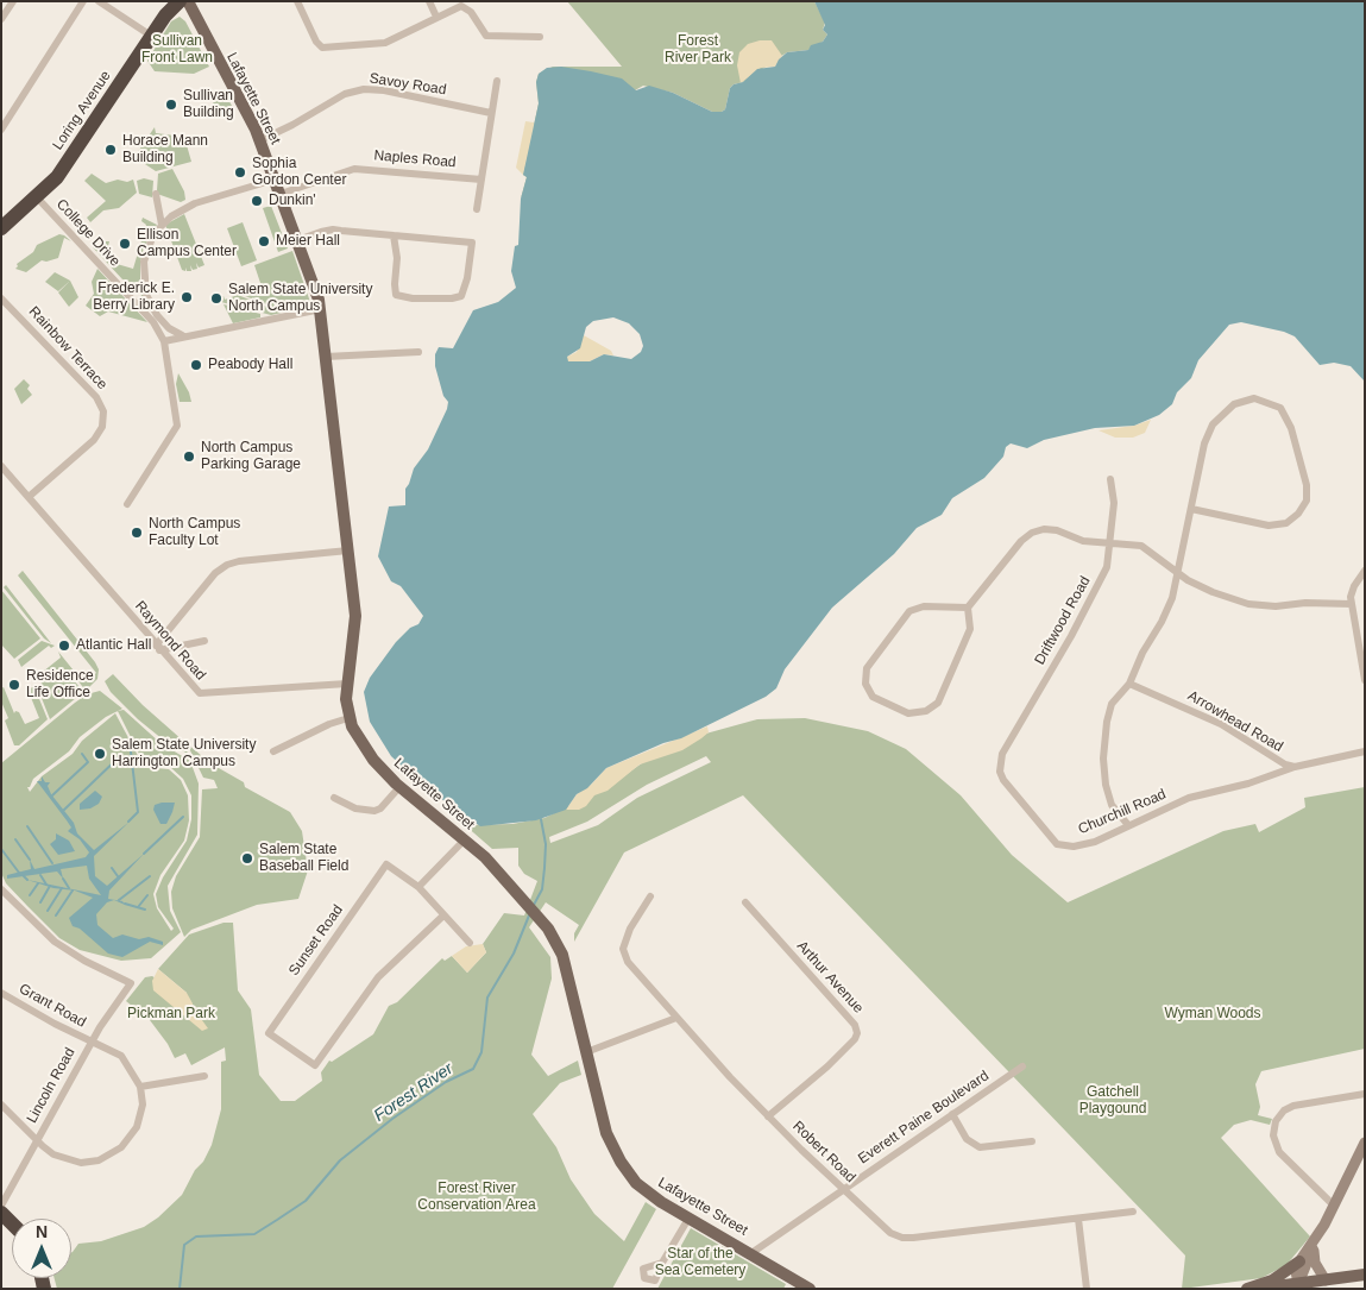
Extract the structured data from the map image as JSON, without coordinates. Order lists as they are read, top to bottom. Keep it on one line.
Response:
{"streets":{"highway":["Loring Avenue"],"main road":["Lafayette Street"],"street":["Savoy Road","Naples Road","College Drive","Rainbow Terrace","Driftwood Road","Raymond Road","Arrowhead Road","Churchill Road","Sunset Road","Arthur Avenue","Grant Road","Lincoln Road","Everett Paine Boulevard","Robert Road"]},"crossings":[["Savoy Road","Lafayette Street"],["Lafayette Street","Naples Road"],["Lafayette Street","Raymond Road"],["Lafayette Street","Everett Paine Boulevard"],["Loring Avenue","College Drive"],["Rainbow Terrace","Raymond Road"],["Driftwood Road","Churchill Road"],["Arrowhead Road","Churchill Road"],["Arthur Avenue","Robert Road"],["Grant Road","Lincoln Road"],["Everett Paine Boulevard","Robert Road"]],"water":["Forest River"],"parks":["Sullivan Front Lawn","Forest River Park","Pickman Park","Wyman Woods","Gatchell Playgound","Forest River Conservation Area","Star of the Sea Cemetery"],"places":["Sullivan Building","Horace Mann Building","Sophia Gordon Center","Dunkin'","Meier Hall","Ellison Campus Center","Frederick E. Berry Library","Salem State University North Campus","Peabody Hall","North Campus Parking Garage","North Campus Faculty Lot","Atlantic Hall","Residence Life Office","Salem State University Harrington Campus","Salem State Baseball Field"],"north":"top"}
